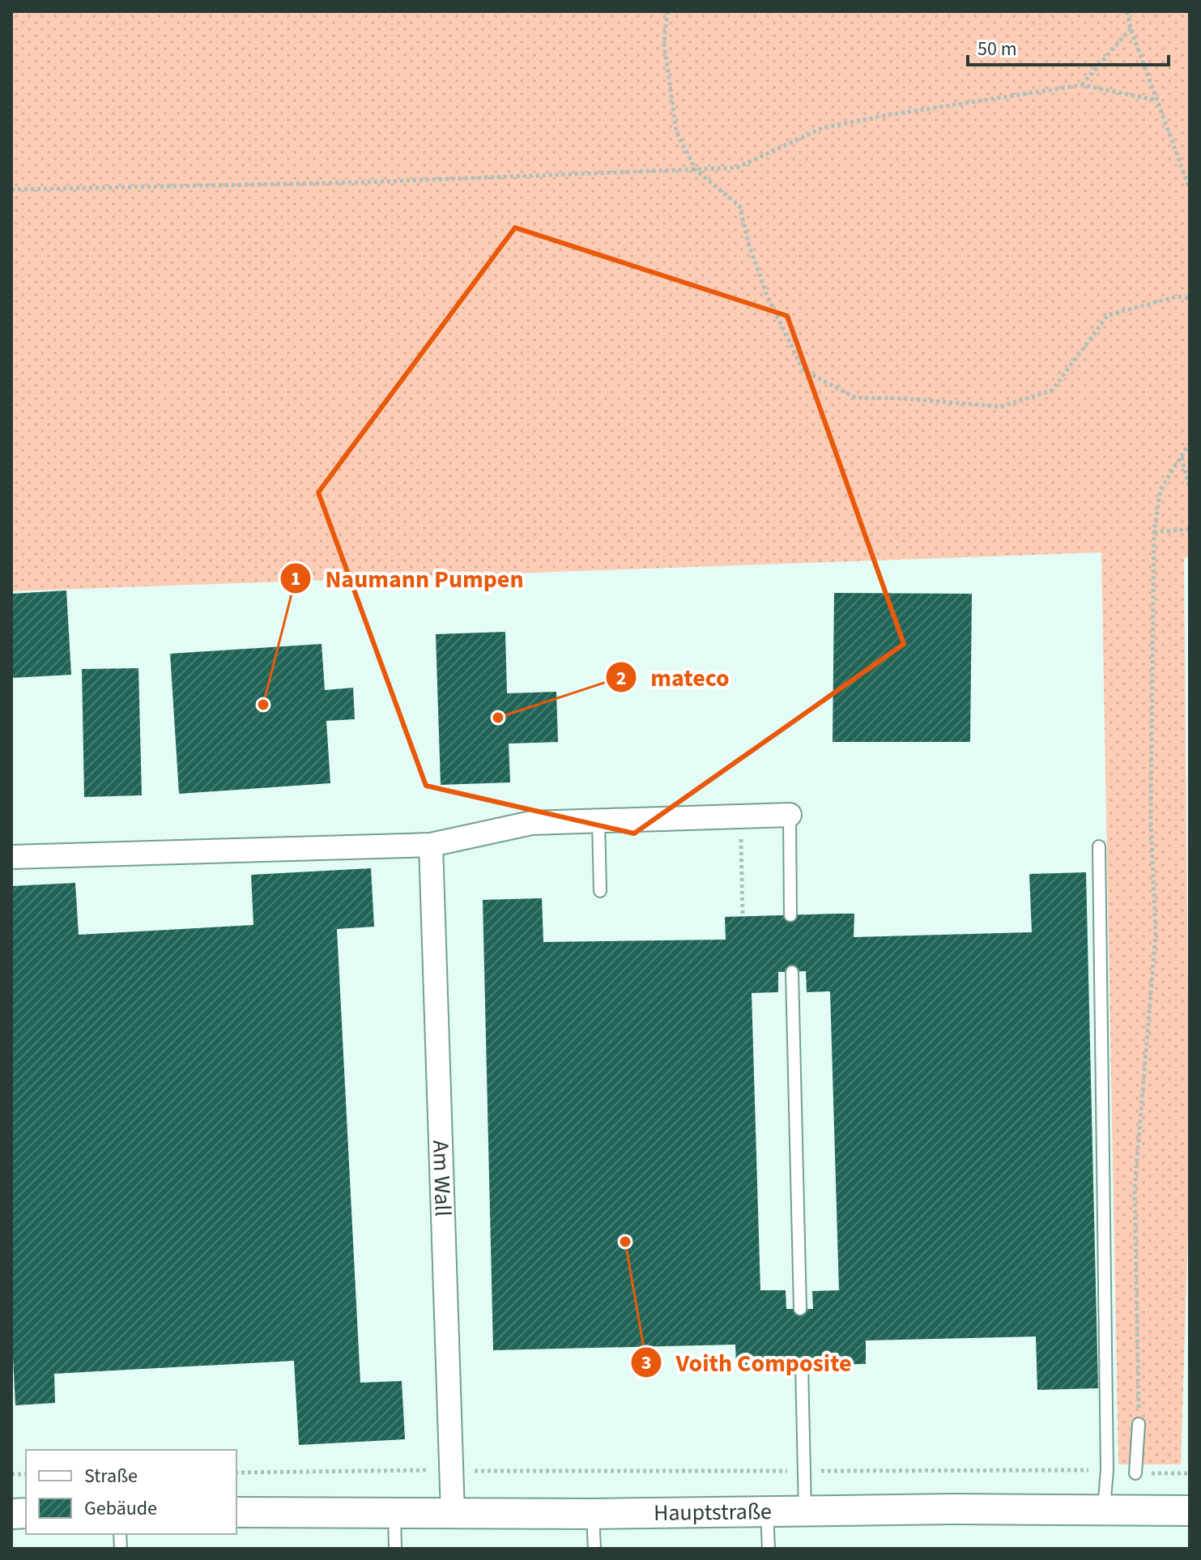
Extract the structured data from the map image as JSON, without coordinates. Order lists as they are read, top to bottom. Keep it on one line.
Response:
{"streets":{"street":["Am Wall","Hauptstraße"]},"crossings":[["Am Wall","Hauptstraße"]],"places":["Naumann Pumpen","mateco","Voith Composite"],"legend":["Straße","Gebäude"],"scale_bar":"50 m"}
